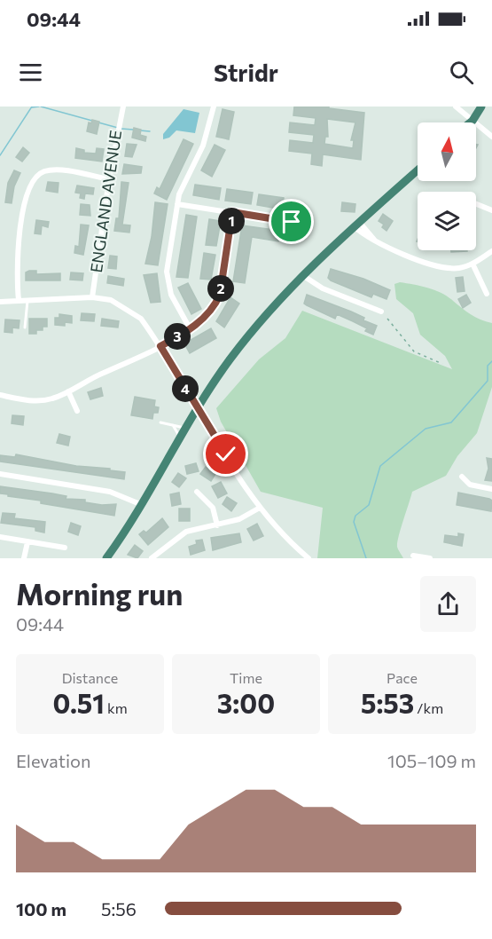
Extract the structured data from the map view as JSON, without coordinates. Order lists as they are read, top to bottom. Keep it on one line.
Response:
{"streets":{"street":["ENGLAND AVENUE"]},"north":"top","page":{"status":"09:44","header":"Stridr","pins":["1","2","3","4"],"heading":["Morning run","09:44"],"stats":[["Distance","0.51 km"],["Time","3:00"],["Pace","5:53 /km"]],"chart":["Elevation","105–109 m"],"list":[{"name":"100 m","note":"5:56"}]}}
